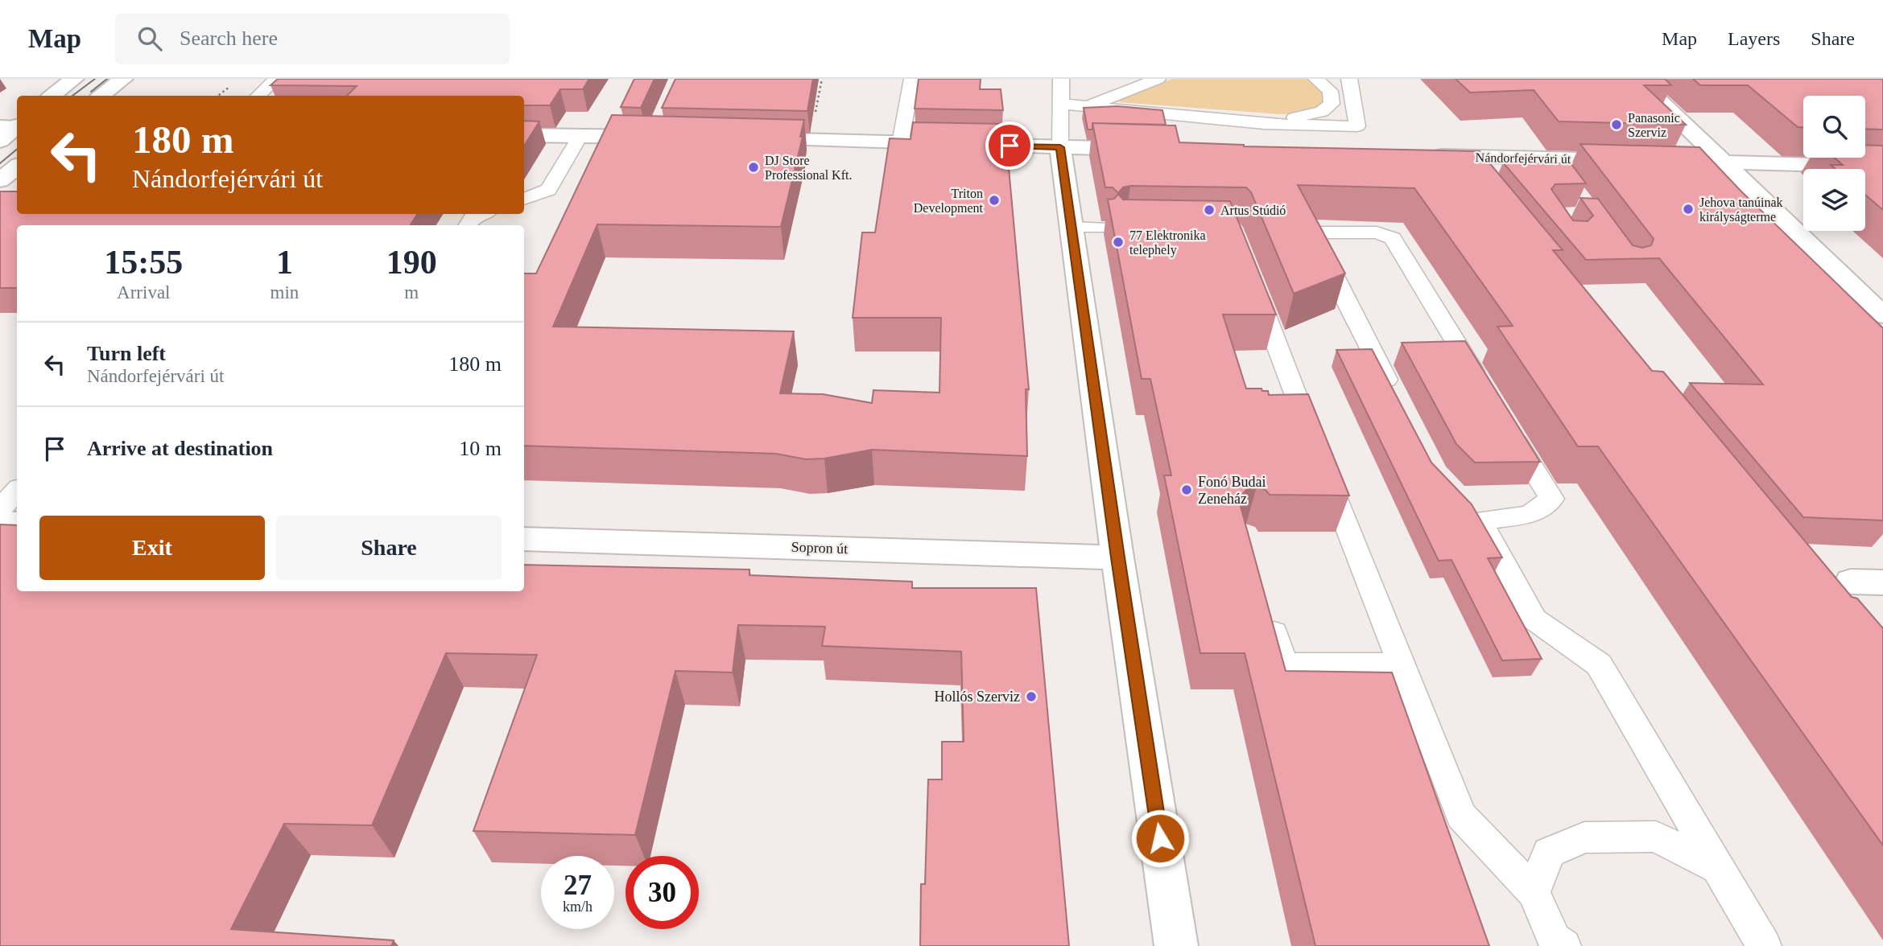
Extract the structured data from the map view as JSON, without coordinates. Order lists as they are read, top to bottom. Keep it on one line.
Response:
{"streets":{"street":["Nándorfejérvári út","Sopron út"]},"places":["Panasonic Szerviz","DJ Store Professional Kft.","Triton Development","Jehova tanúinak királyságterme","Artus Stúdió","77 Elektronika telephely","Fonó Budai Zeneház","Hollós Szerviz"],"page":{"header":"Map","search":"Search here","nav":["Map","Layers","Share"],"turn":["180 m","Nándorfejérvári út"],"eta":["15:55","Arrival","1","min","190","m"],"list":[{"name":"Turn left","note":"Nándorfejérvári út","value":"180 m"},{"name":"Arrive at destination","value":"10 m"}],"buttons":["Exit","Share"],"speed":"27 km/h","limit":"30"}}
